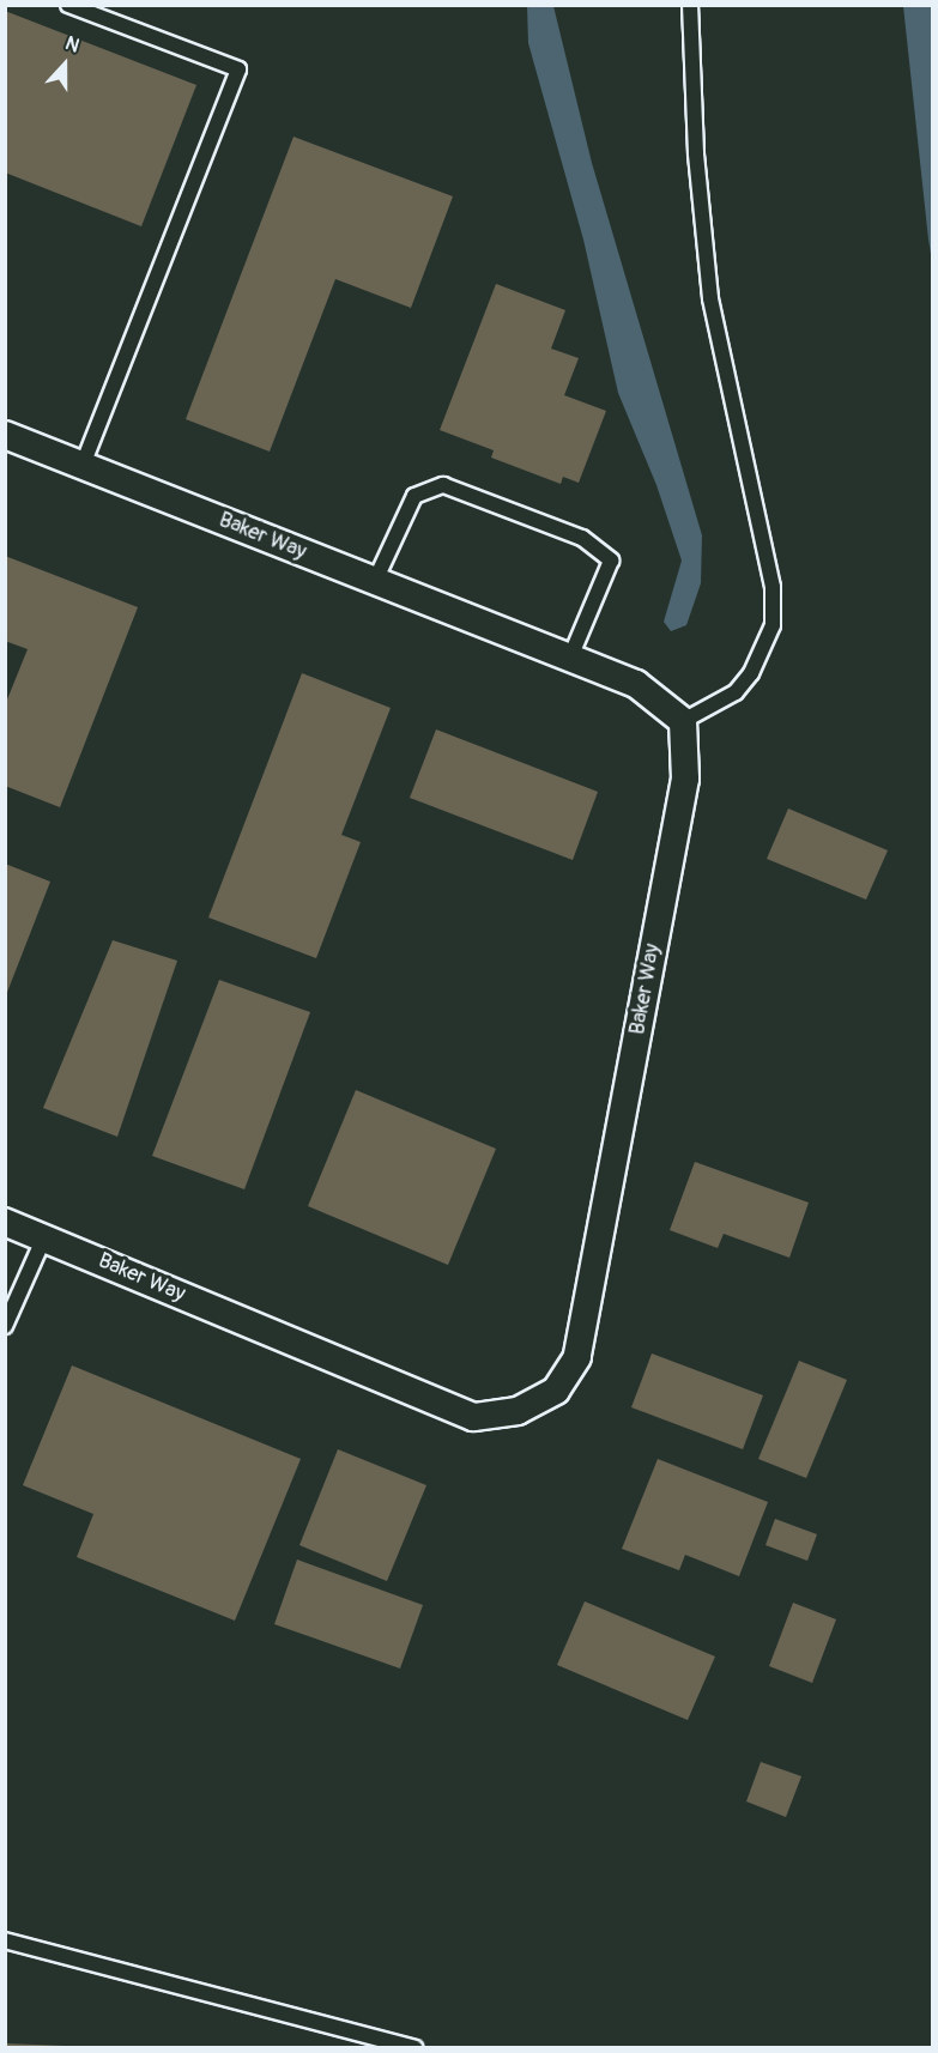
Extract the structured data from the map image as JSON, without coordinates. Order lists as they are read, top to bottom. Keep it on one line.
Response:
{"streets":{"street":["Baker Way"]},"north":"top"}
